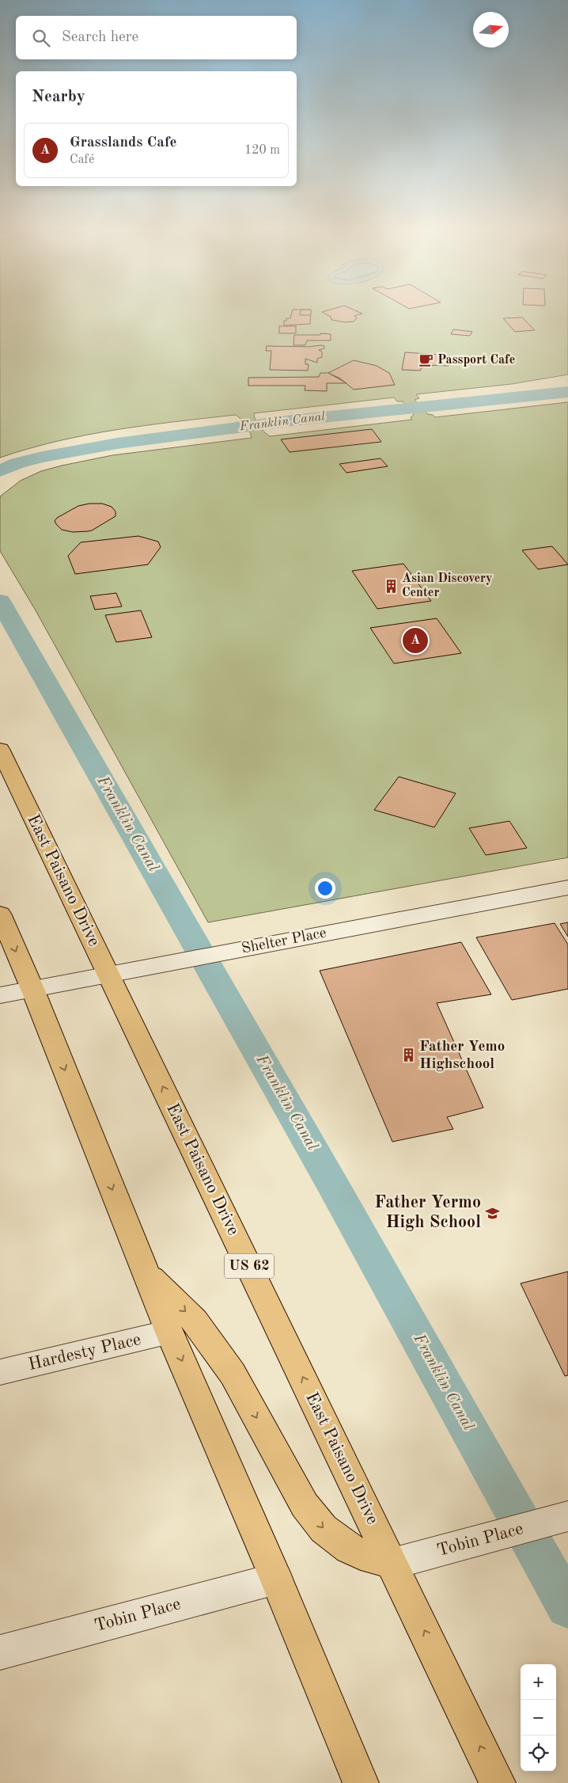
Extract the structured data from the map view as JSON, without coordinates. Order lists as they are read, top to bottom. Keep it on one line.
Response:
{"streets":{"main road":["East Paisano Drive","US 62"],"street":["Shelter Place","Hardesty Place","Tobin Place"]},"crossings":[["East Paisano Drive","Shelter Place"],["East Paisano Drive","Tobin Place"]],"water":["Franklin Canal"],"places":{"cafe":["Passport Cafe"],"building":["Asian Discovery Center","Father Yemo Highschool"],"school or university":["Father Yermo High School"]},"north":"right","page":{"search":"Search here","heading":"Nearby","list":[{"mark":"A","name":"Grasslands Cafe","note":"Café","value":"120 m"}],"pins":"A","map_buttons":["+","−"]}}
